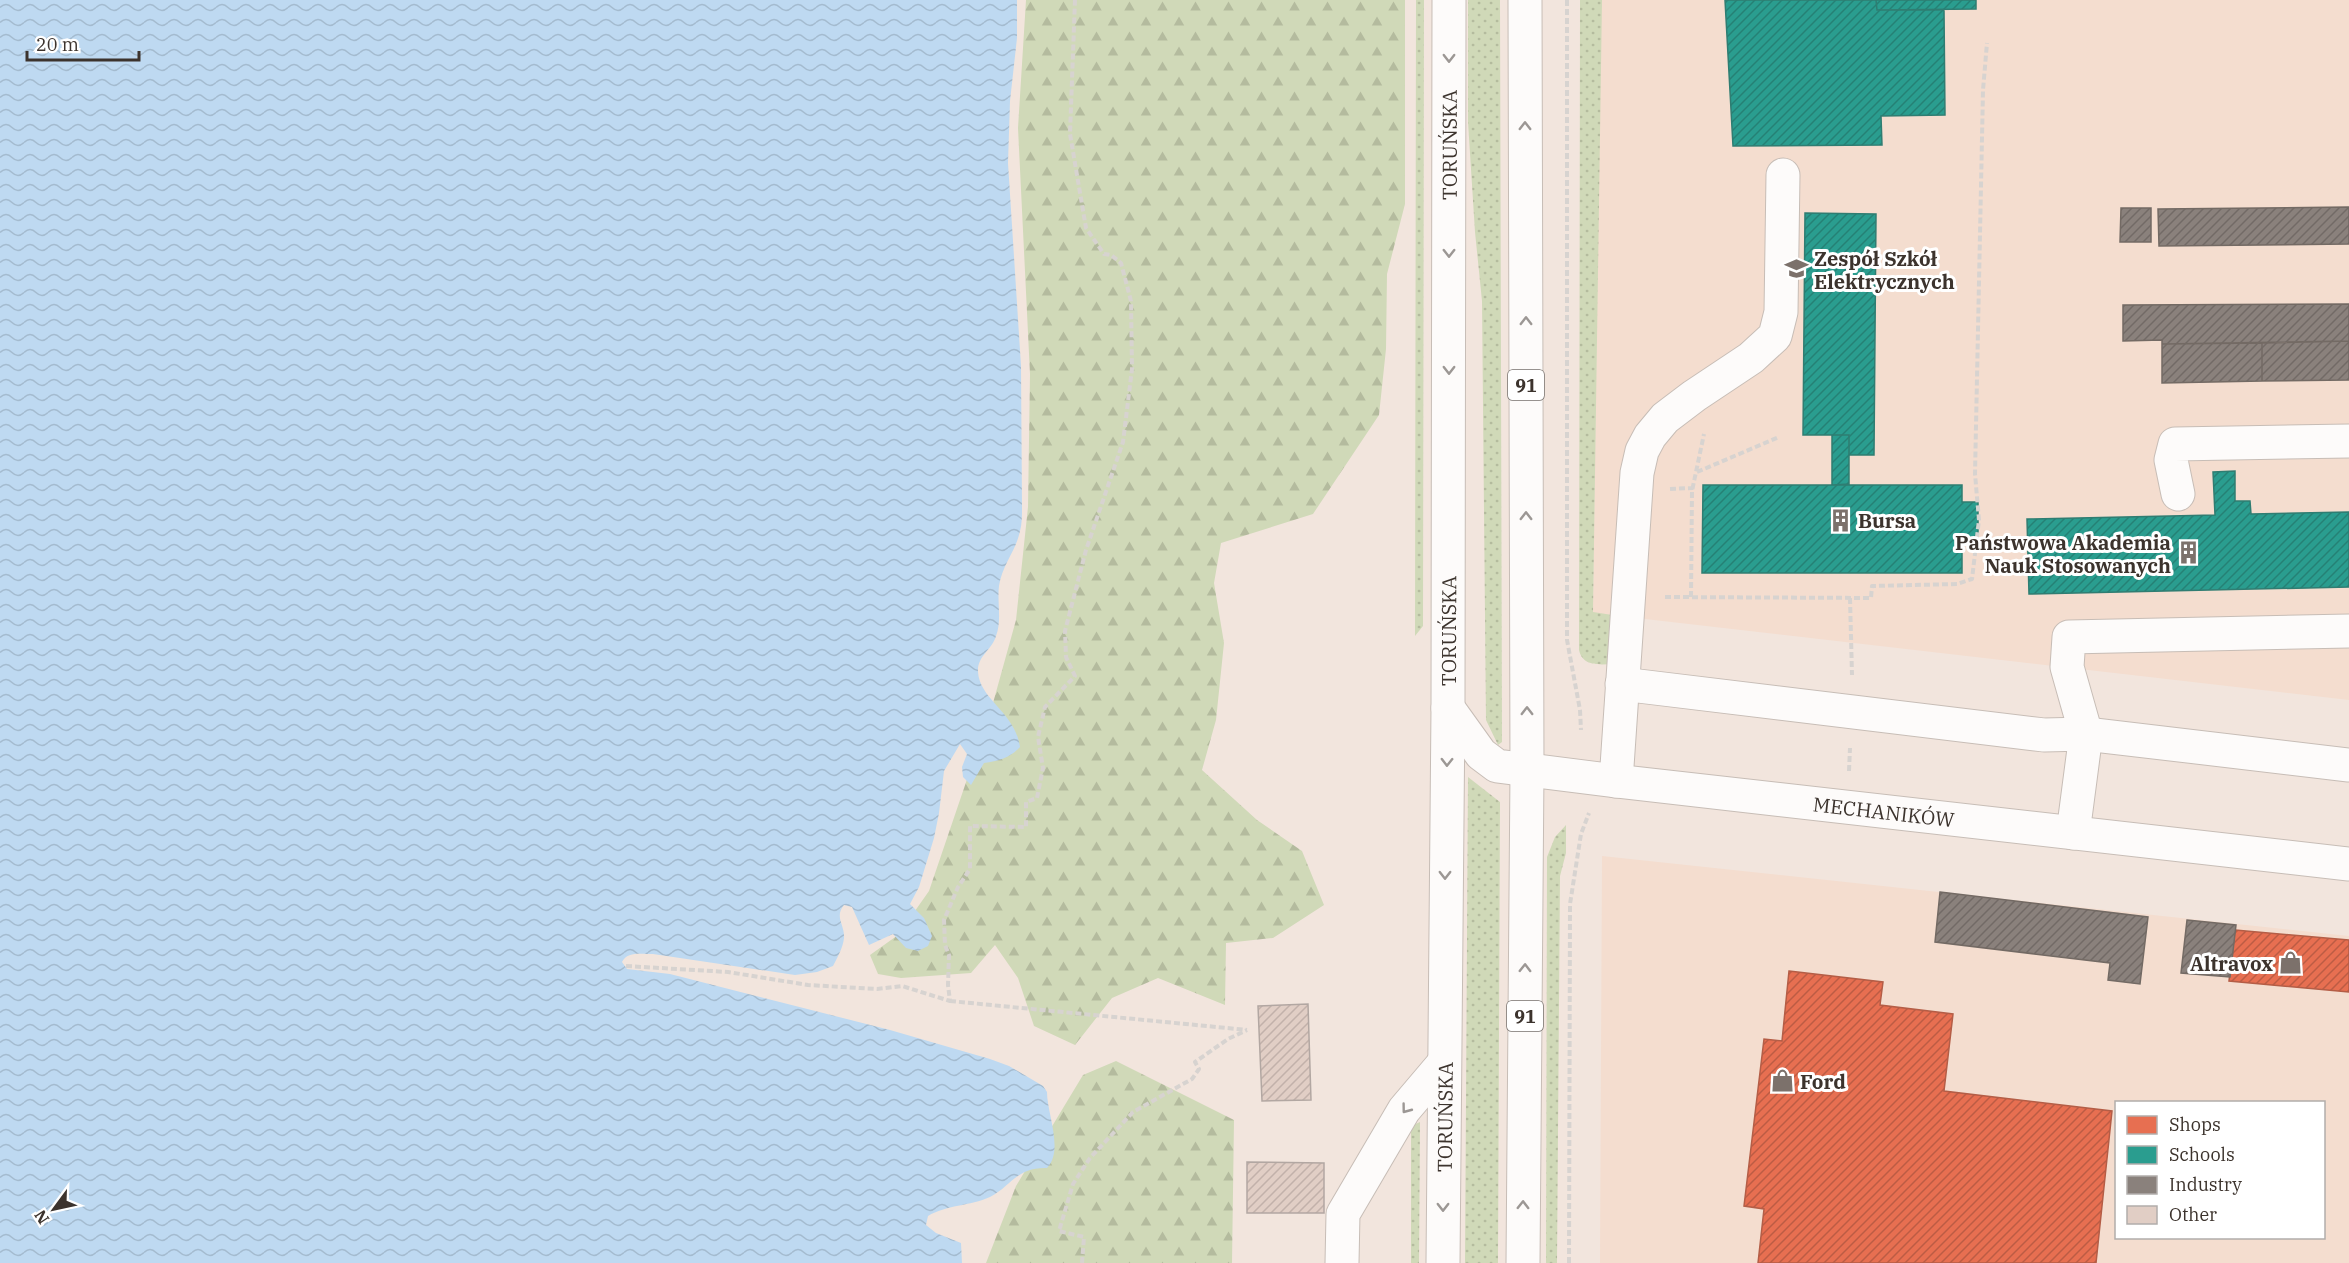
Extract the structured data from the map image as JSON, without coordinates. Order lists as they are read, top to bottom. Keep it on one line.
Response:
{"streets":{"main road":["TORUŃSKA","91","MECHANIKÓW"]},"crossings":[["TORUŃSKA","MECHANIKÓW"],["91","MECHANIKÓW"]],"places":{"school or university":["Zespół Szkół Elektrycznych"],"building":["Bursa","Państwowa Akademia Nauk Stosowanych"],"shop":["Altravox","Ford"]},"legend":["Shops","Schools","Industry","Other"],"scale_bar":"20 m","north":"bottom left"}
